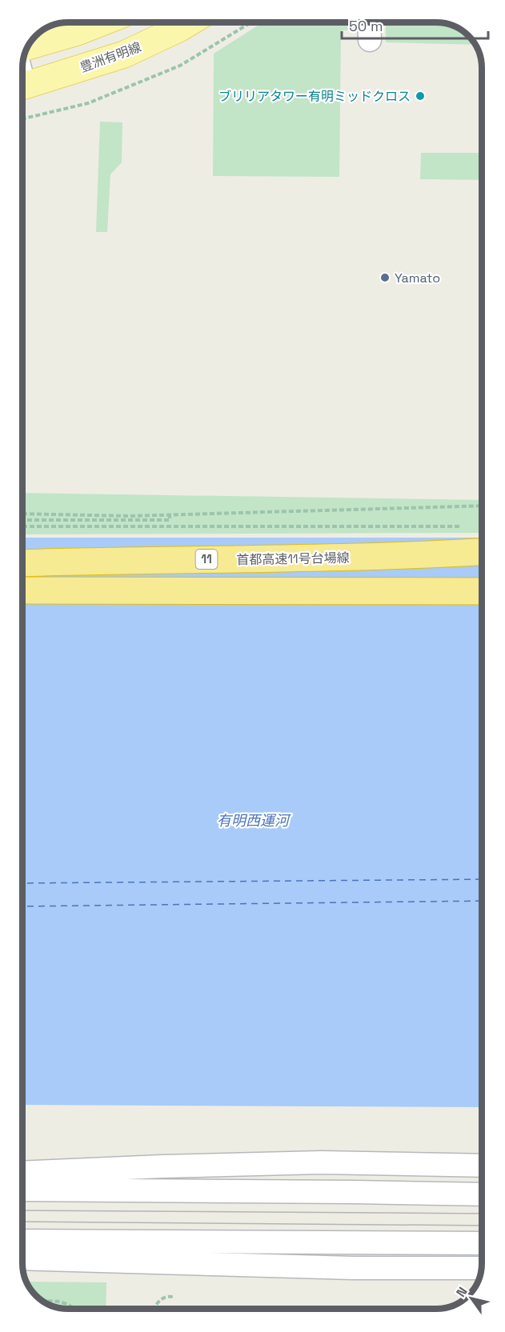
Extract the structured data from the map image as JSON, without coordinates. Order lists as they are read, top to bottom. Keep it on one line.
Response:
{"streets":{"highway":["首都高速11号台場線","11"],"main road":["豊洲有明線"]},"crossings":[["首都高速11号台場線","11"]],"water":["有明西運河"],"places":["ブリリアタワー有明ミッドクロス","Yamato"],"scale_bar":"50 m","north":"top left"}
